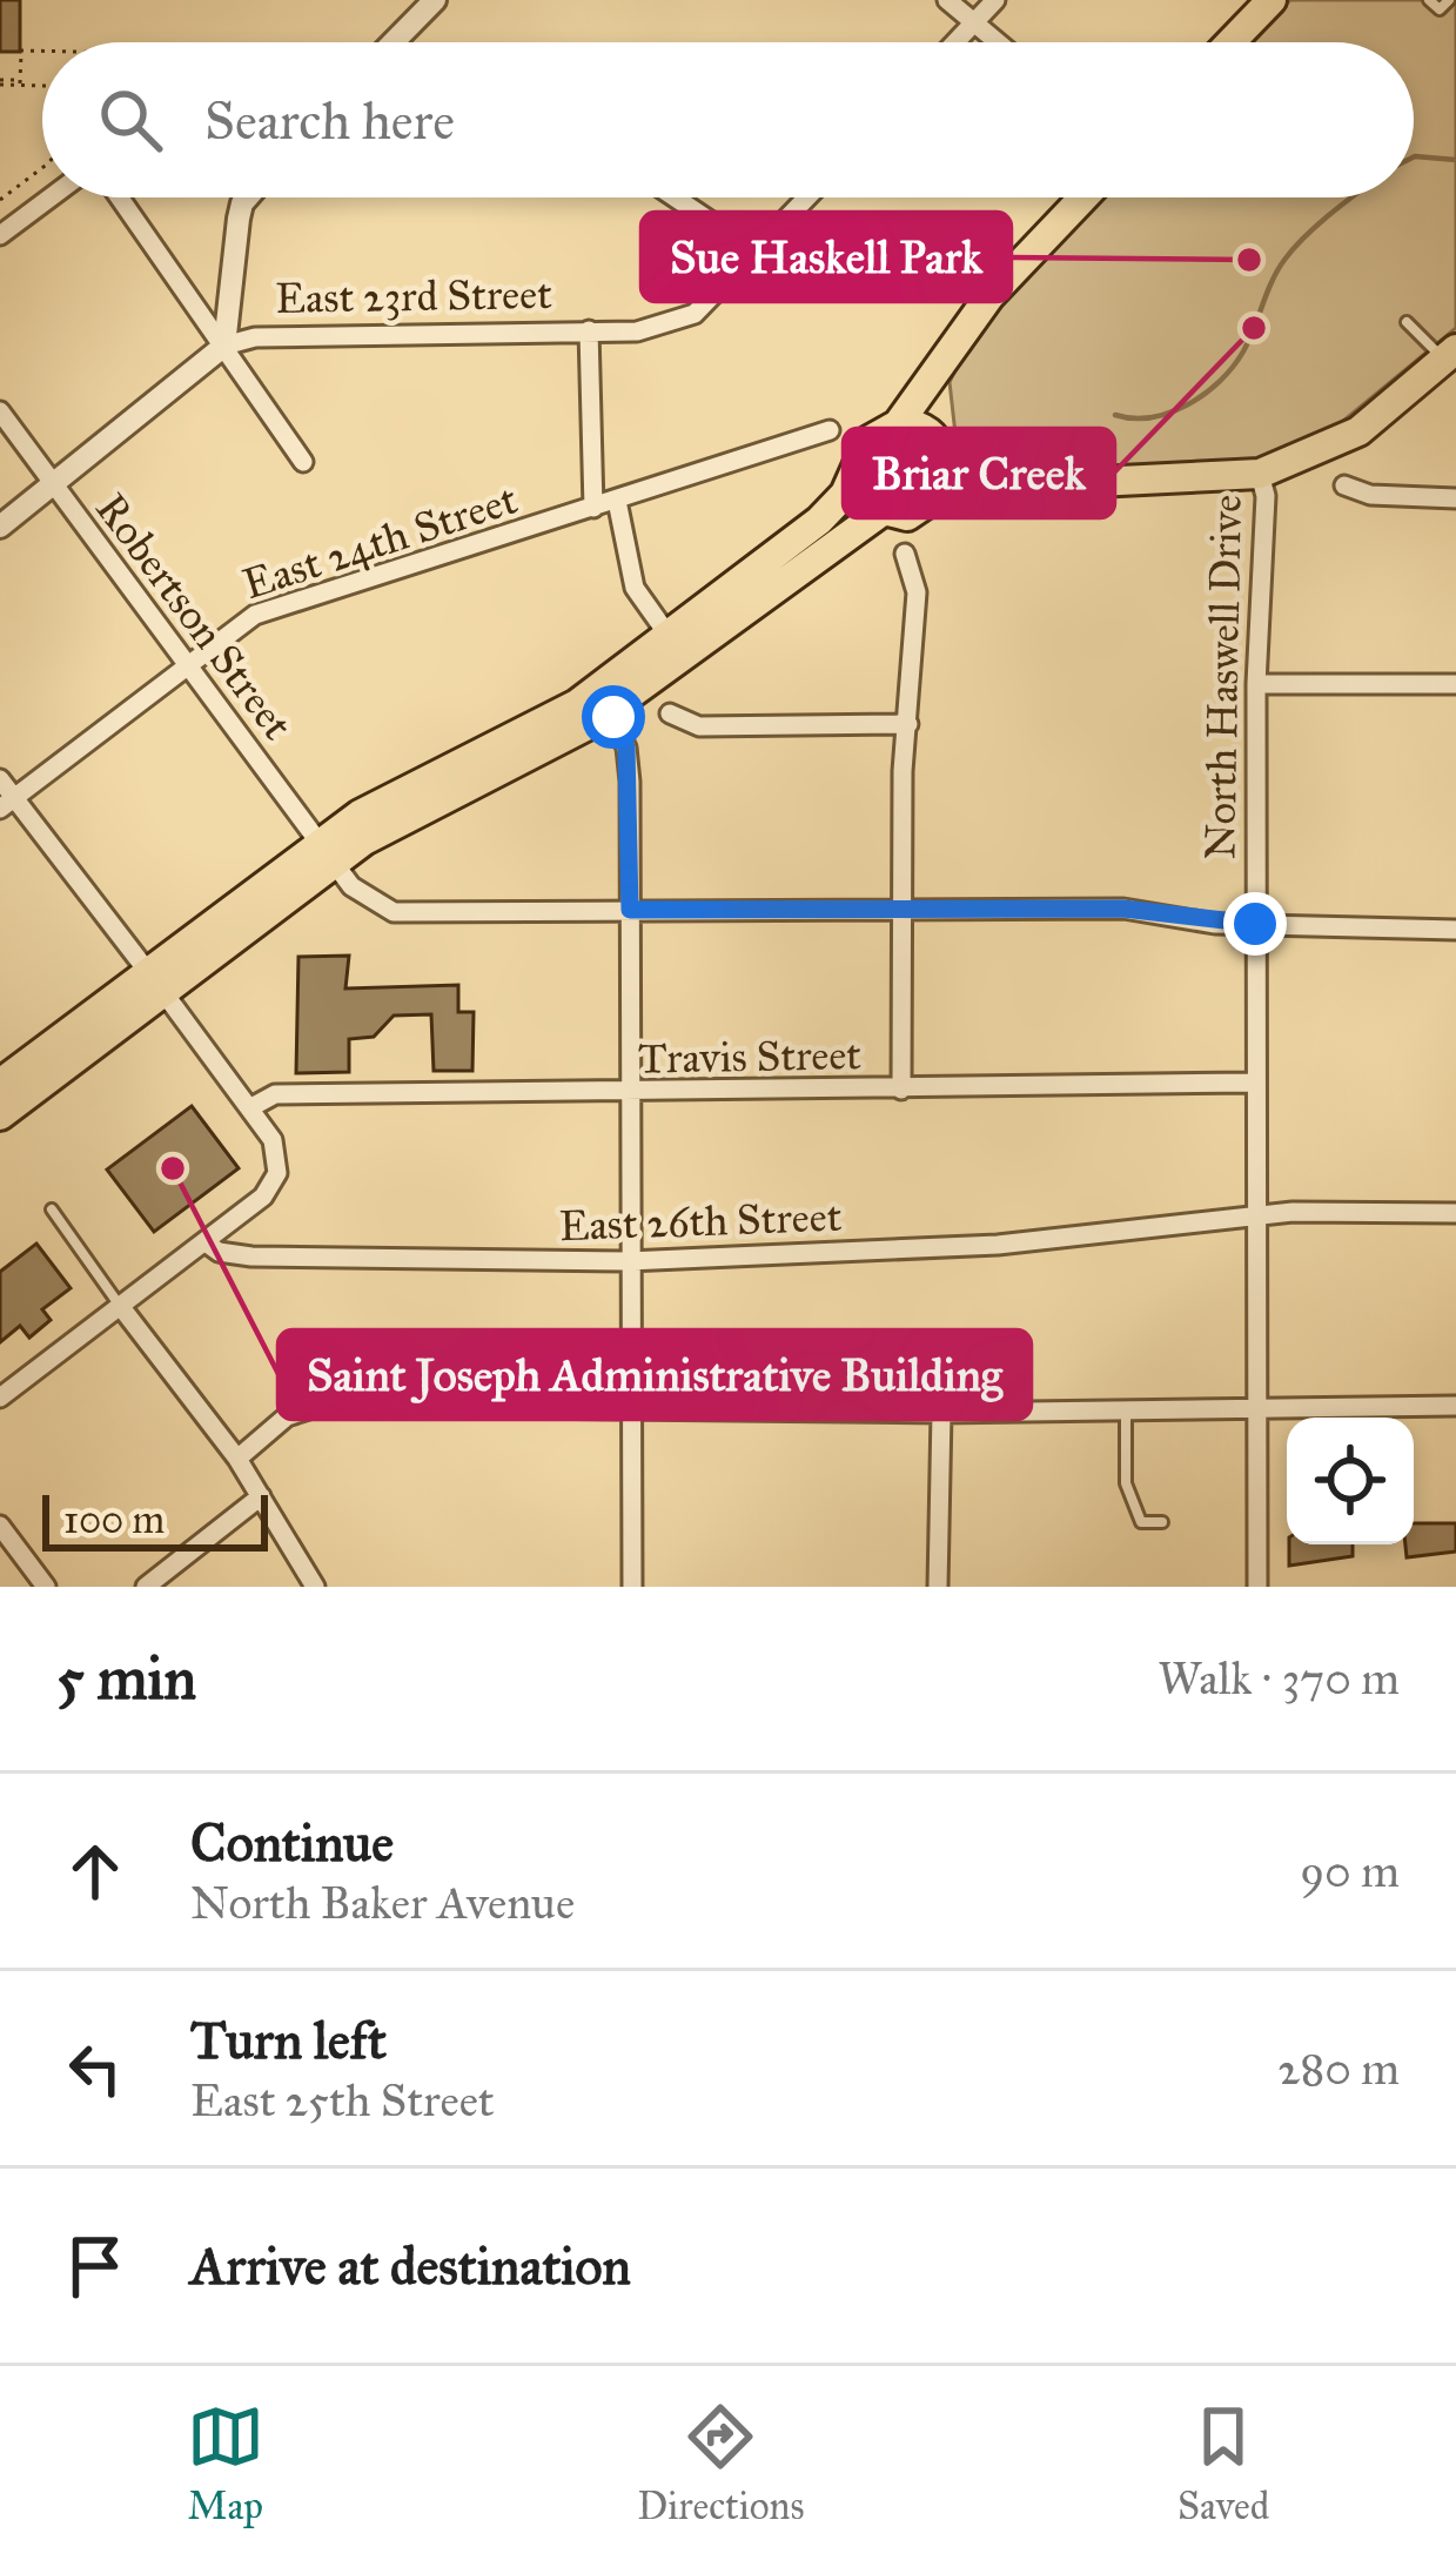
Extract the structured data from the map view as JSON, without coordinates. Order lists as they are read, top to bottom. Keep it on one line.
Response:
{"streets":{"street":["East 23rd Street","East 24th Street","Robertson Street","North Haswell Drive","Travis Street","East 26th Street"]},"crossings":[["East 23rd Street","Robertson Street"],["East 24th Street","Robertson Street"],["Robertson Street","North Haswell Drive"],["North Haswell Drive","Travis Street"],["North Haswell Drive","East 26th Street"]],"places":["Sue Haskell Park","Briar Creek","Saint Joseph Administrative Building"],"scale_bar":"100 m","page":{"search":"Search here","scale":"100 m","heading":["5 min","Walk · 370 m"],"list":[["Continue","North Baker Avenue","90 m"],["Turn left","East 25th Street","280 m"],"Arrive at destination"],"nav":["Map","Directions","Saved"]}}
